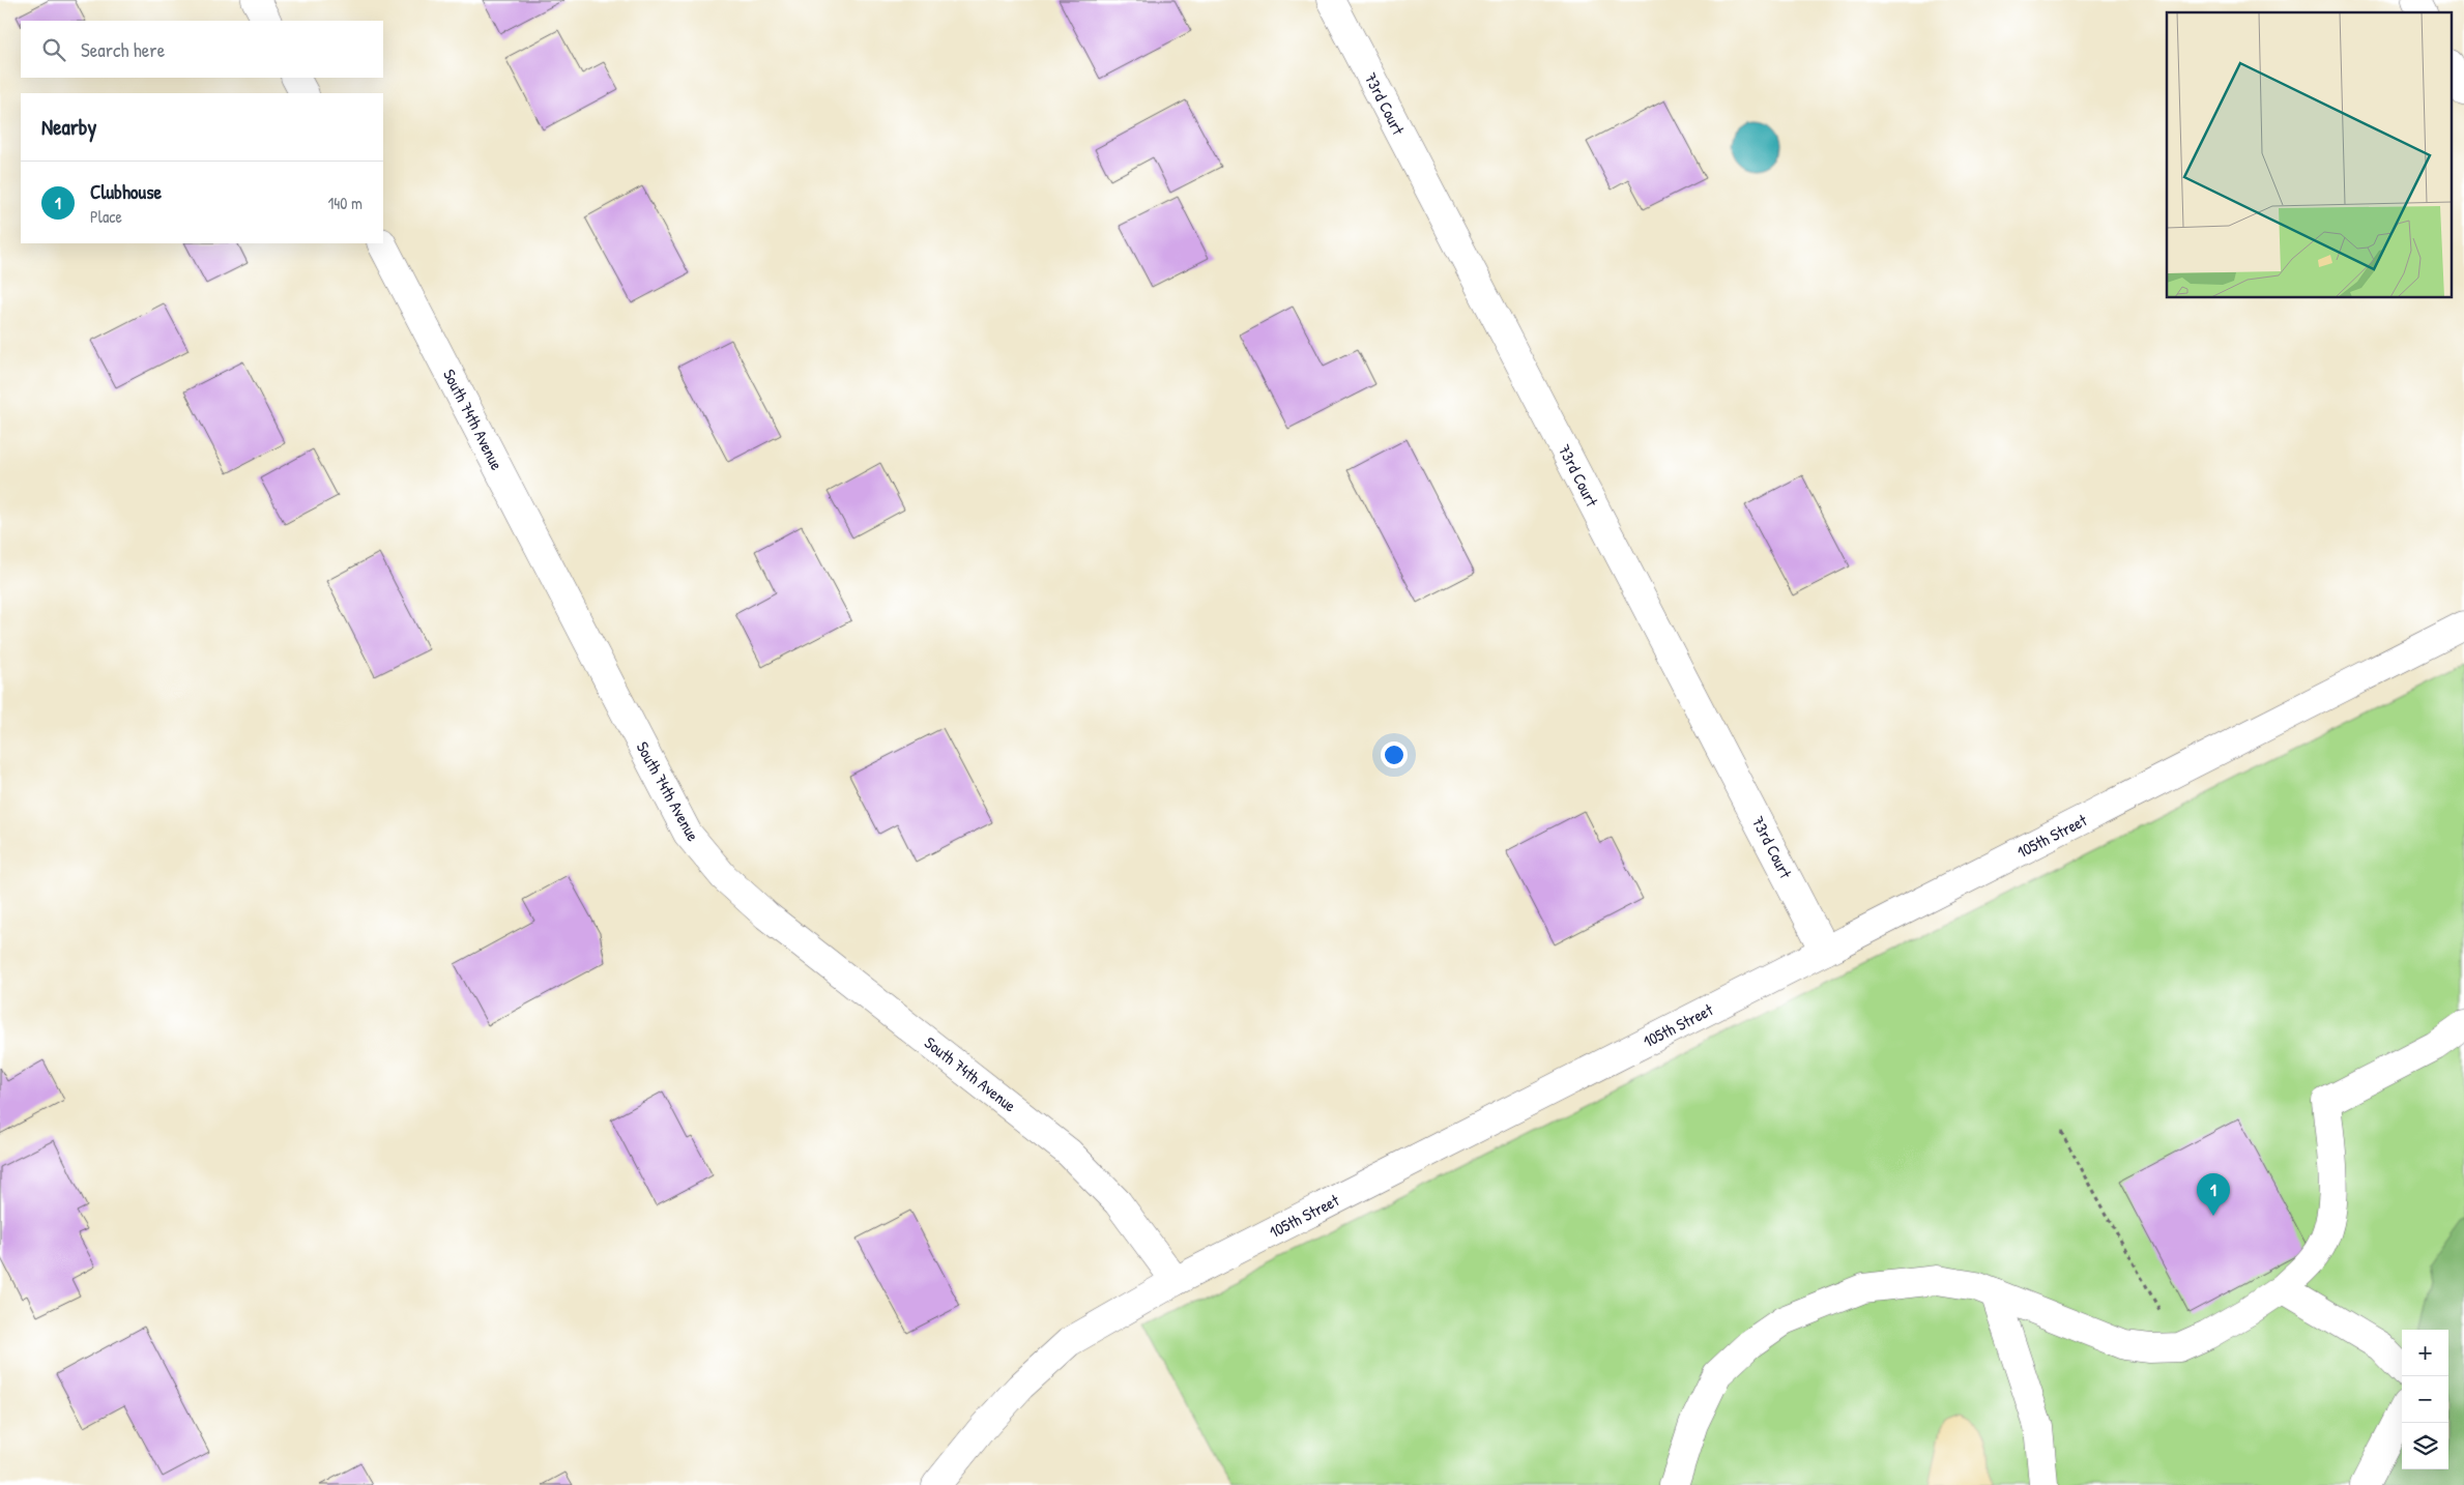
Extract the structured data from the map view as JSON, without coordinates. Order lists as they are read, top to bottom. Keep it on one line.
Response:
{"streets":{"street":["73rd Court","South 74th Avenue","105th Street"]},"crossings":[["73rd Court","105th Street"],["South 74th Avenue","105th Street"]],"page":{"search":"Search here","heading":"Nearby","list":[{"mark":"1","name":"Clubhouse","note":"Place","value":"140 m"}],"pins":"1","map_buttons":["+","−"]}}
